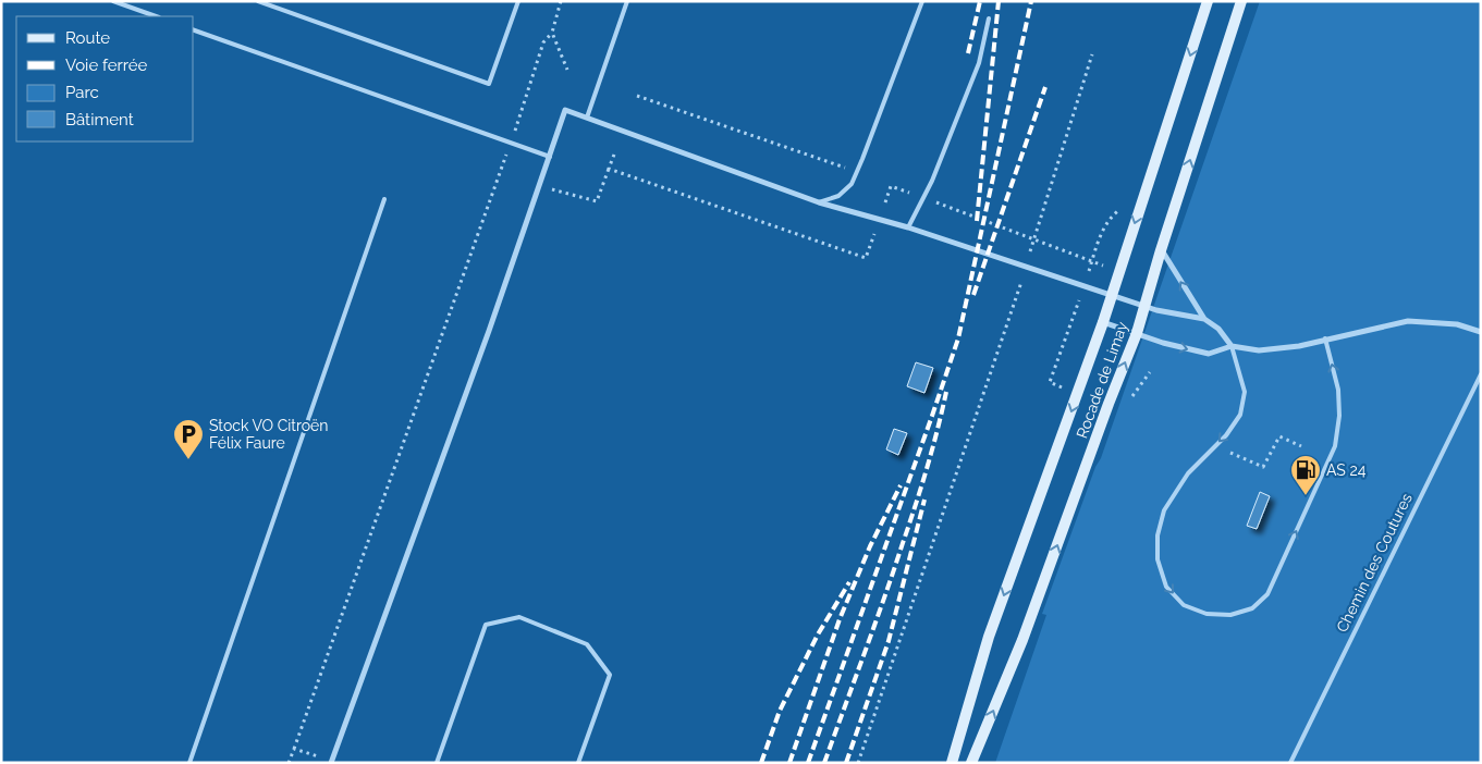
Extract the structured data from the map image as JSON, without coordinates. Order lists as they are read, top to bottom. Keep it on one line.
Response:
{"streets":{"main road":["Rocade de Limay"],"lane":["Chemin des Coutures"]},"places":{"parking":["Stock VO Citroën Félix Faure"],"fuel station":["AS 24"]},"legend":["Route","Voie ferrée","Parc","Bâtiment"]}
